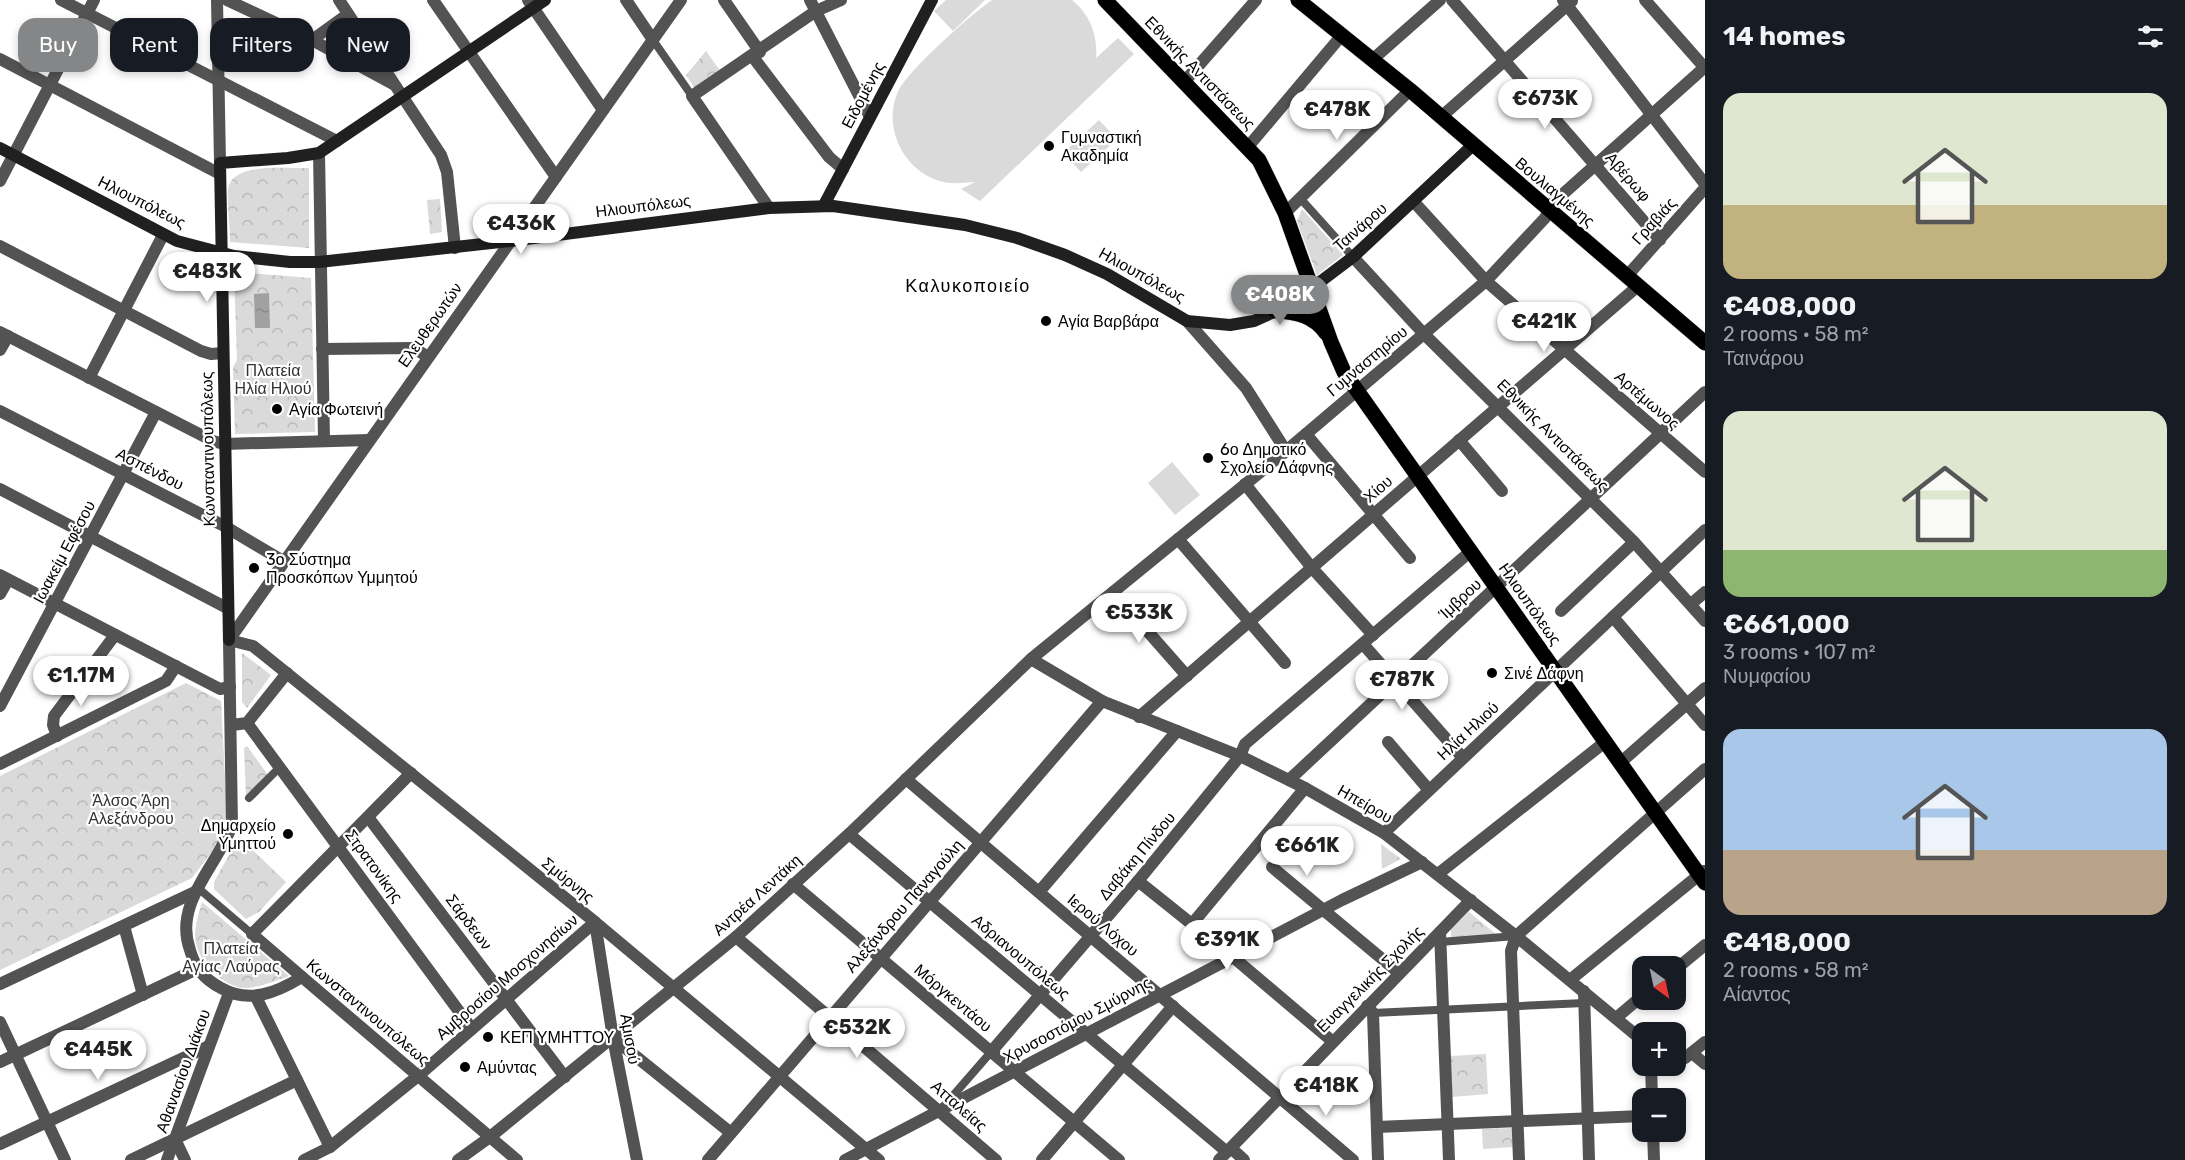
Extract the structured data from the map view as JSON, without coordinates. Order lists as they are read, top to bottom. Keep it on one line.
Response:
{"streets":{"main road":["Εθνικής Αντιστάσεως","Ειδομένης","Βουλιαγμένης","Ηλιουπόλεως","Ταινάρου","Κωνσταντινουπόλεως"],"street":["Αβέρωφ","Γραβιάς","Ελευθερωτών","Γυμναστηρίου","Αρτέμωνος","Ασπένδου","Χίου","Ιωακείμ Εφέσου","Ίμβρου","Ηλία Ηλιού","Ηπείρου","Δαβάκη Πίνδου","Στρατονίκης","Σμύρνης","Αντρέα Λεντάκη","Αλεξάνδρου Παναγούλη","Σάρδεων","Ιερού Λόχου","Αδριανουπόλεως","Αμβροσίου Μοσχονησίων","Ευαγγελικής Σχολής","Μόργκεντάου","Χρυσοστόμου Σμύρνης","Αμισού","Αθανασίου Διάκου","Ατταλείας"]},"crossings":[["Εθνικής Αντιστάσεως","Ηλιουπόλεως"],["Εθνικής Αντιστάσεως","Ταινάρου"],["Εθνικής Αντιστάσεως","Γυμναστηρίου"],["Εθνικής Αντιστάσεως","Χίου"],["Εθνικής Αντιστάσεως","Ίμβρου"],["Εθνικής Αντιστάσεως","Ηλία Ηλιού"],["Ειδομένης","Ηλιουπόλεως"],["Αβέρωφ","Γραβιάς"],["Αβέρωφ","Γυμναστηρίου"],["Βουλιαγμένης","Γραβιάς"],["Βουλιαγμένης","Ταινάρου"],["Βουλιαγμένης","Γυμναστηρίου"],["Βουλιαγμένης","Χίου"],["Ηλιουπόλεως","Ταινάρου"],["Ηλιουπόλεως","Ελευθερωτών"],["Ηλιουπόλεως","Γυμναστηρίου"],["Ηλιουπόλεως","Κωνσταντινουπόλεως"],["Ηλιουπόλεως","Χίου"],["Ηλιουπόλεως","Ίμβρου"],["Ηλιουπόλεως","Ηλία Ηλιού"],["Ηλιουπόλεως","Δαβάκη Πίνδου"],["Γραβιάς","Χίου"],["Ταινάρου","Αρτέμωνος"],["Ελευθερωτών","Κωνσταντινουπόλεως"],["Ελευθερωτών","Ασπένδου"],["Ελευθερωτών","Σμύρνης"],["Γυμναστηρίου","Αρτέμωνος"],["Γυμναστηρίου","Ηπείρου"],["Γυμναστηρίου","Αντρέα Λεντάκη"],["Αρτέμωνος","Χίου"],["Αρτέμωνος","Ίμβρου"],["Κωνσταντινουπόλεως","Ασπένδου"],["Κωνσταντινουπόλεως","Σμύρνης"],["Κωνσταντινουπόλεως","Αντρέα Λεντάκη"],["Κωνσταντινουπόλεως","Αμβροσίου Μοσχονησίων"],["Ασπένδου","Ιωακείμ Εφέσου"],["Χίου","Ηπείρου"],["Ίμβρου","Ηπείρου"],["Ηλία Ηλιού","Ηπείρου"],["Ηπείρου","Δαβάκη Πίνδου"],["Ηπείρου","Αντρέα Λεντάκη"],["Ηπείρου","Αλεξάνδρου Παναγούλη"],["Ηπείρου","Ευαγγελικής Σχολής"],["Ηπείρου","Χρυσοστόμου Σμύρνης"],["Δαβάκη Πίνδου","Ιερού Λόχου"],["Δαβάκη Πίνδου","Αδριανουπόλεως"],["Δαβάκη Πίνδου","Μόργκεντάου"],["Δαβάκη Πίνδου","Χρυσοστόμου Σμύρνης"],["Δαβάκη Πίνδου","Ατταλείας"],["Στρατονίκης","Αμβροσίου Μοσχονησίων"],["Σμύρνης","Αντρέα Λεντάκη"],["Σμύρνης","Αλεξάνδρου Παναγούλη"],["Σμύρνης","Αμβροσίου Μοσχονησίων"],["Σμύρνης","Χρυσοστόμου Σμύρνης"],["Σμύρνης","Αμισού"],["Αντρέα Λεντάκη","Σάρδεων"],["Αντρέα Λεντάκη","Ιερού Λόχου"],["Αντρέα Λεντάκη","Αδριανουπόλεως"],["Αντρέα Λεντάκη","Μόργκεντάου"],["Αντρέα Λεντάκη","Αμισού"],["Αντρέα Λεντάκη","Ατταλείας"],["Αλεξάνδρου Παναγούλη","Ιερού Λόχου"],["Αλεξάνδρου Παναγούλη","Αδριανουπόλεως"],["Αλεξάνδρου Παναγούλη","Μόργκεντάου"],["Αλεξάνδρου Παναγούλη","Ατταλείας"],["Σάρδεων","Αμβροσίου Μοσχονησίων"],["Ιερού Λόχου","Ευαγγελικής Σχολής"],["Ιερού Λόχου","Χρυσοστόμου Σμύρνης"],["Αδριανουπόλεως","Ευαγγελικής Σχολής"],["Αδριανουπόλεως","Χρυσοστόμου Σμύρνης"],["Αμβροσίου Μοσχονησίων","Αμισού"],["Μόργκεντάου","Χρυσοστόμου Σμύρνης"],["Χρυσοστόμου Σμύρνης","Ατταλείας"]],"districts":["Καλυκοποιείο"],"parks":["Πλατεία Ηλία Ηλιού","Άλσος Άρη Αλεξάνδρου","Πλατεία Αγίας Λαύρας"],"places":["Γυμναστική Ακαδημία","Αγία Βαρβάρα","Αγία Φωτεινή","6ο Δημοτικό Σχολείο Δάφνης","3o Σύστημα Προσκόπων Υμμητού","Σινέ Δάφνη","Δημαρχείο Υμηττού","ΚΕΠ ΥΜΗΤΤΟΥ","Αμύντας"],"north":"bottom right","page":{"heading":"14 homes","chip":["Buy","Rent","Filters","New"],"list":[{"name":"€408,000","note":"2 rooms · 58 m² · Ταινάρου"},{"name":"€661,000","note":"3 rooms · 107 m² · Νυμφαίου"},{"name":"€418,000","note":"2 rooms · 58 m² · Αίαντος"}],"price":["€673K","€478K","€436K","€483K","€408K","€421K","€533K","€1.17M","€787K","€661K","€391K","€532K","€445K","€418K"],"map_buttons":["+","−"]}}
